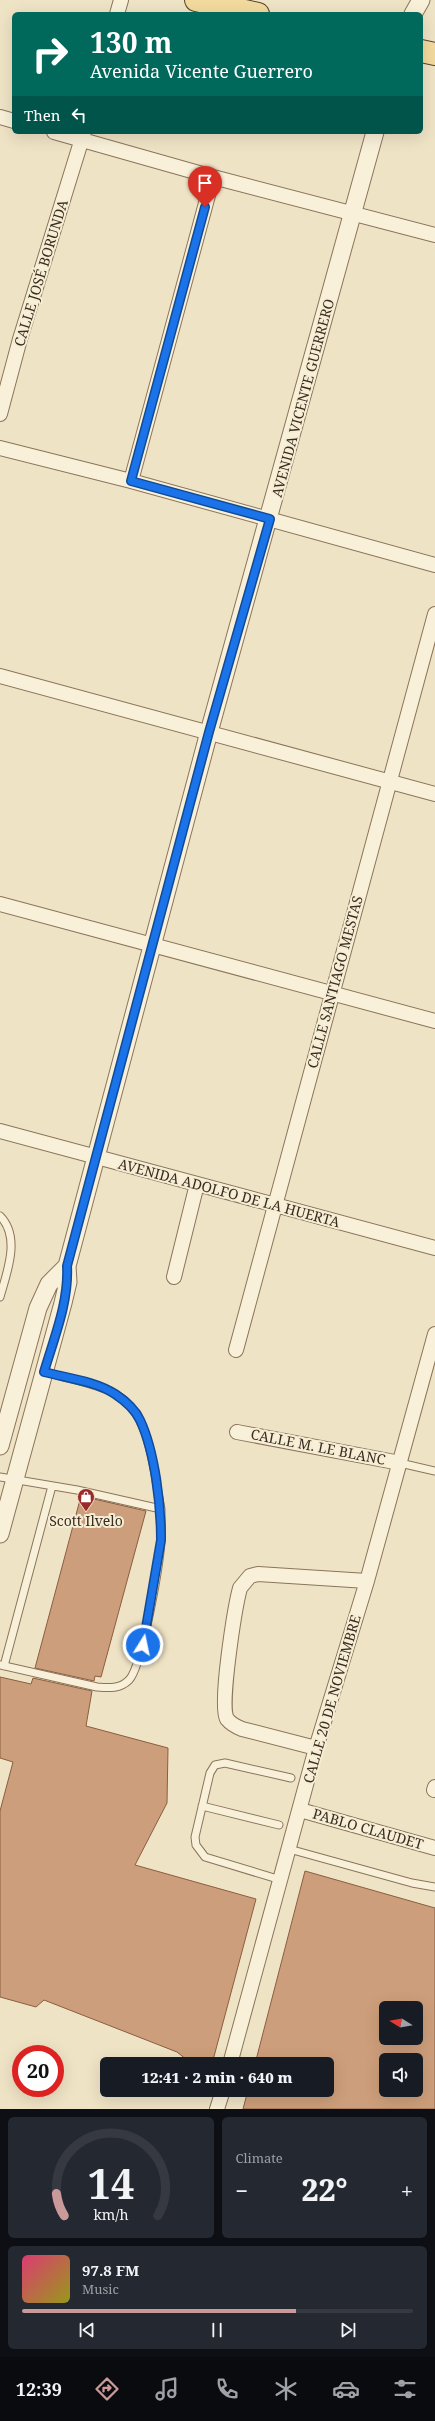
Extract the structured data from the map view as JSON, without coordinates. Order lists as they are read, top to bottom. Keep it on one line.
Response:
{"streets":{"street":["CALLE JOSÉ BORUNDA","AVENIDA VICENTE GUERRERO","CALLE SANTIAGO MESTAS","AVENIDA ADOLFO DE LA HUERTA","CALLE M. LE BLANC","CALLE 20 DE NOVIEMBRE","PABLO CLAUDET"]},"crossings":[["AVENIDA VICENTE GUERRERO","AVENIDA ADOLFO DE LA HUERTA"],["CALLE SANTIAGO MESTAS","AVENIDA ADOLFO DE LA HUERTA"],["CALLE M. LE BLANC","CALLE 20 DE NOVIEMBRE"],["CALLE 20 DE NOVIEMBRE","PABLO CLAUDET"]],"places":{"shop":["Scott Ilvelo"]},"north":"left","page":{"turn":["130 m","Avenida Vicente Guerrero"],"then":"Then","limit":"20","trip":"12:41 · 2 min · 640 m","tile":"Climate","heat":["−","22°","+"],"song":["97.8 FM","Music"],"tabs":"12:39","gauge":["14","km/h"]}}
